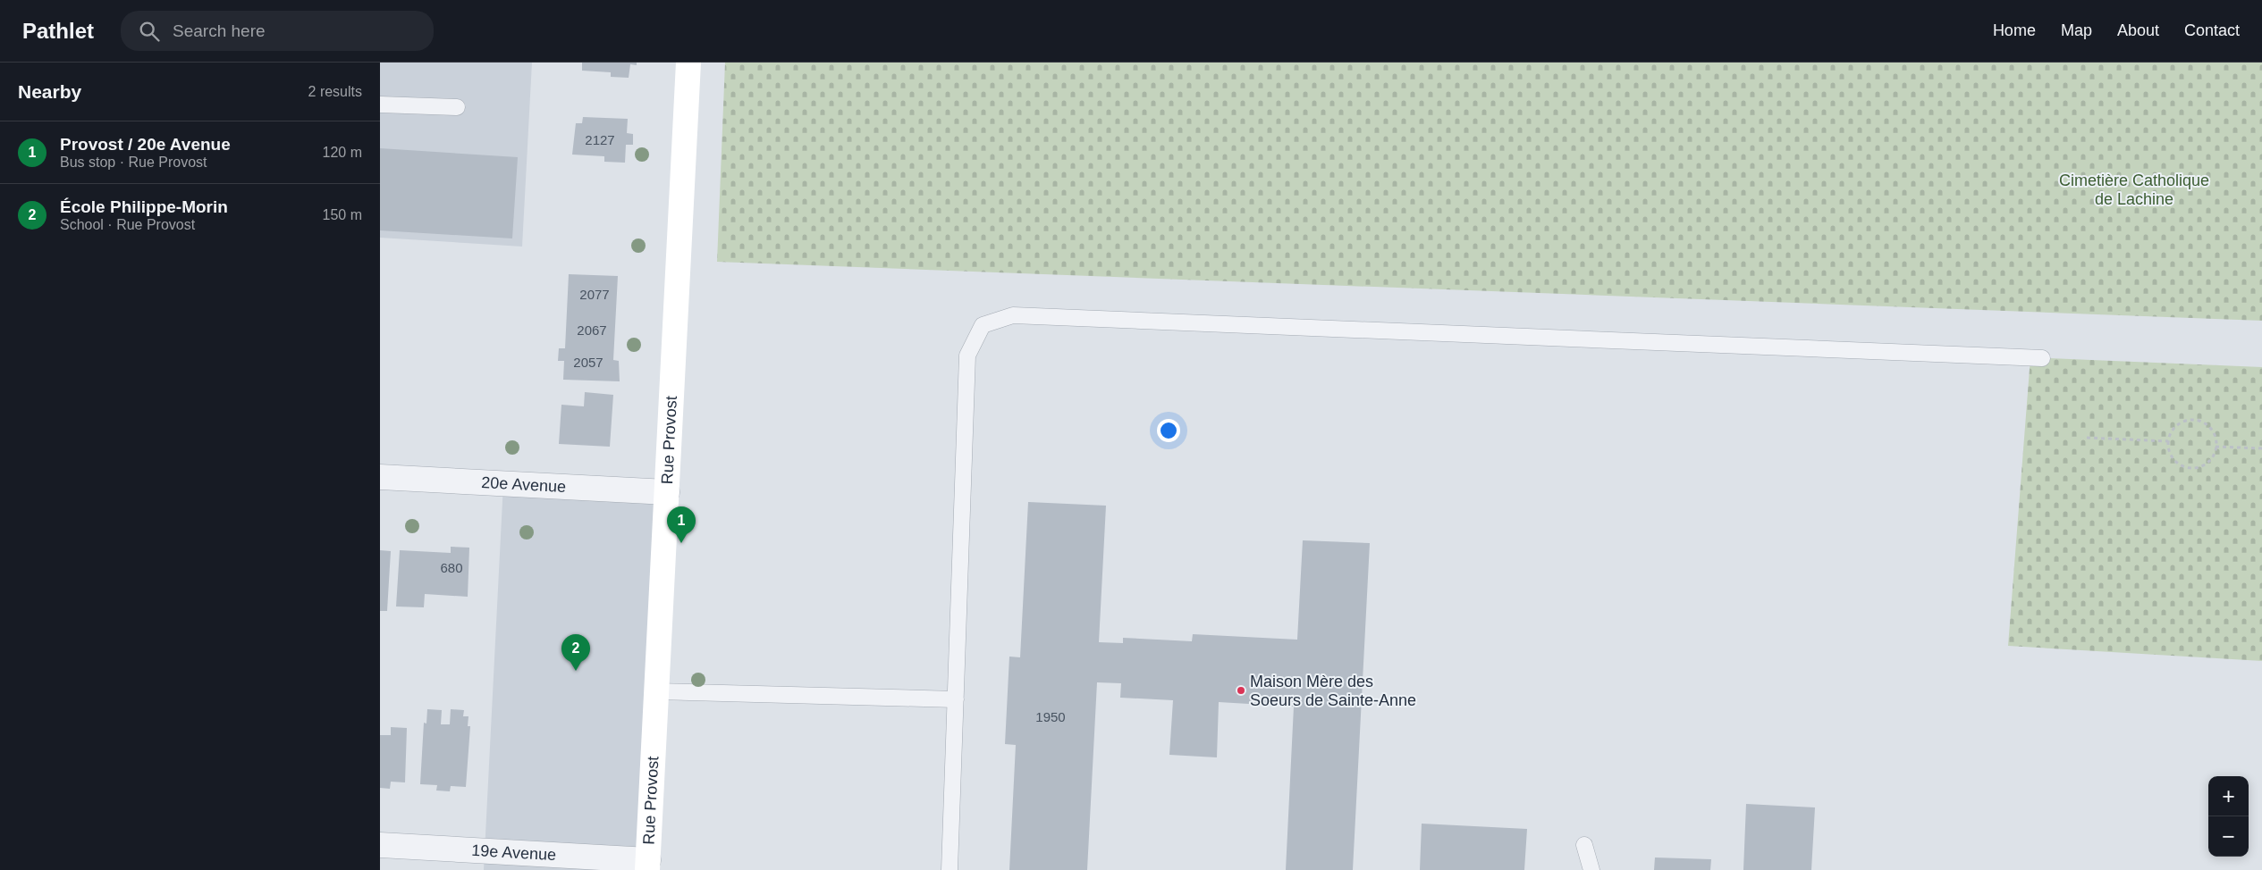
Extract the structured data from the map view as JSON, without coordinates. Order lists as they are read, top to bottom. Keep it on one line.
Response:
{"streets":{"street":["Rue Provost","20e Avenue","19e Avenue"]},"crossings":[["Rue Provost","20e Avenue"],["Rue Provost","19e Avenue"]],"parks":["Cimetière Catholique de Lachine"],"places":["Maison Mère des Soeurs de Sainte-Anne"],"house_numbers":["2127","2077","2067","2057","680","1950"],"page":{"header":"Pathlet","search":"Search here","nav":["Home","Map","About","Contact"],"heading":["Nearby","2 results"],"list":[{"mark":"1","name":"Provost / 20e Avenue","note":"Bus stop · Rue Provost","value":"120 m"},{"mark":"2","name":"École Philippe-Morin","note":"School · Rue Provost","value":"150 m"}],"pins":["1","2"],"map_buttons":["+","−"]}}
